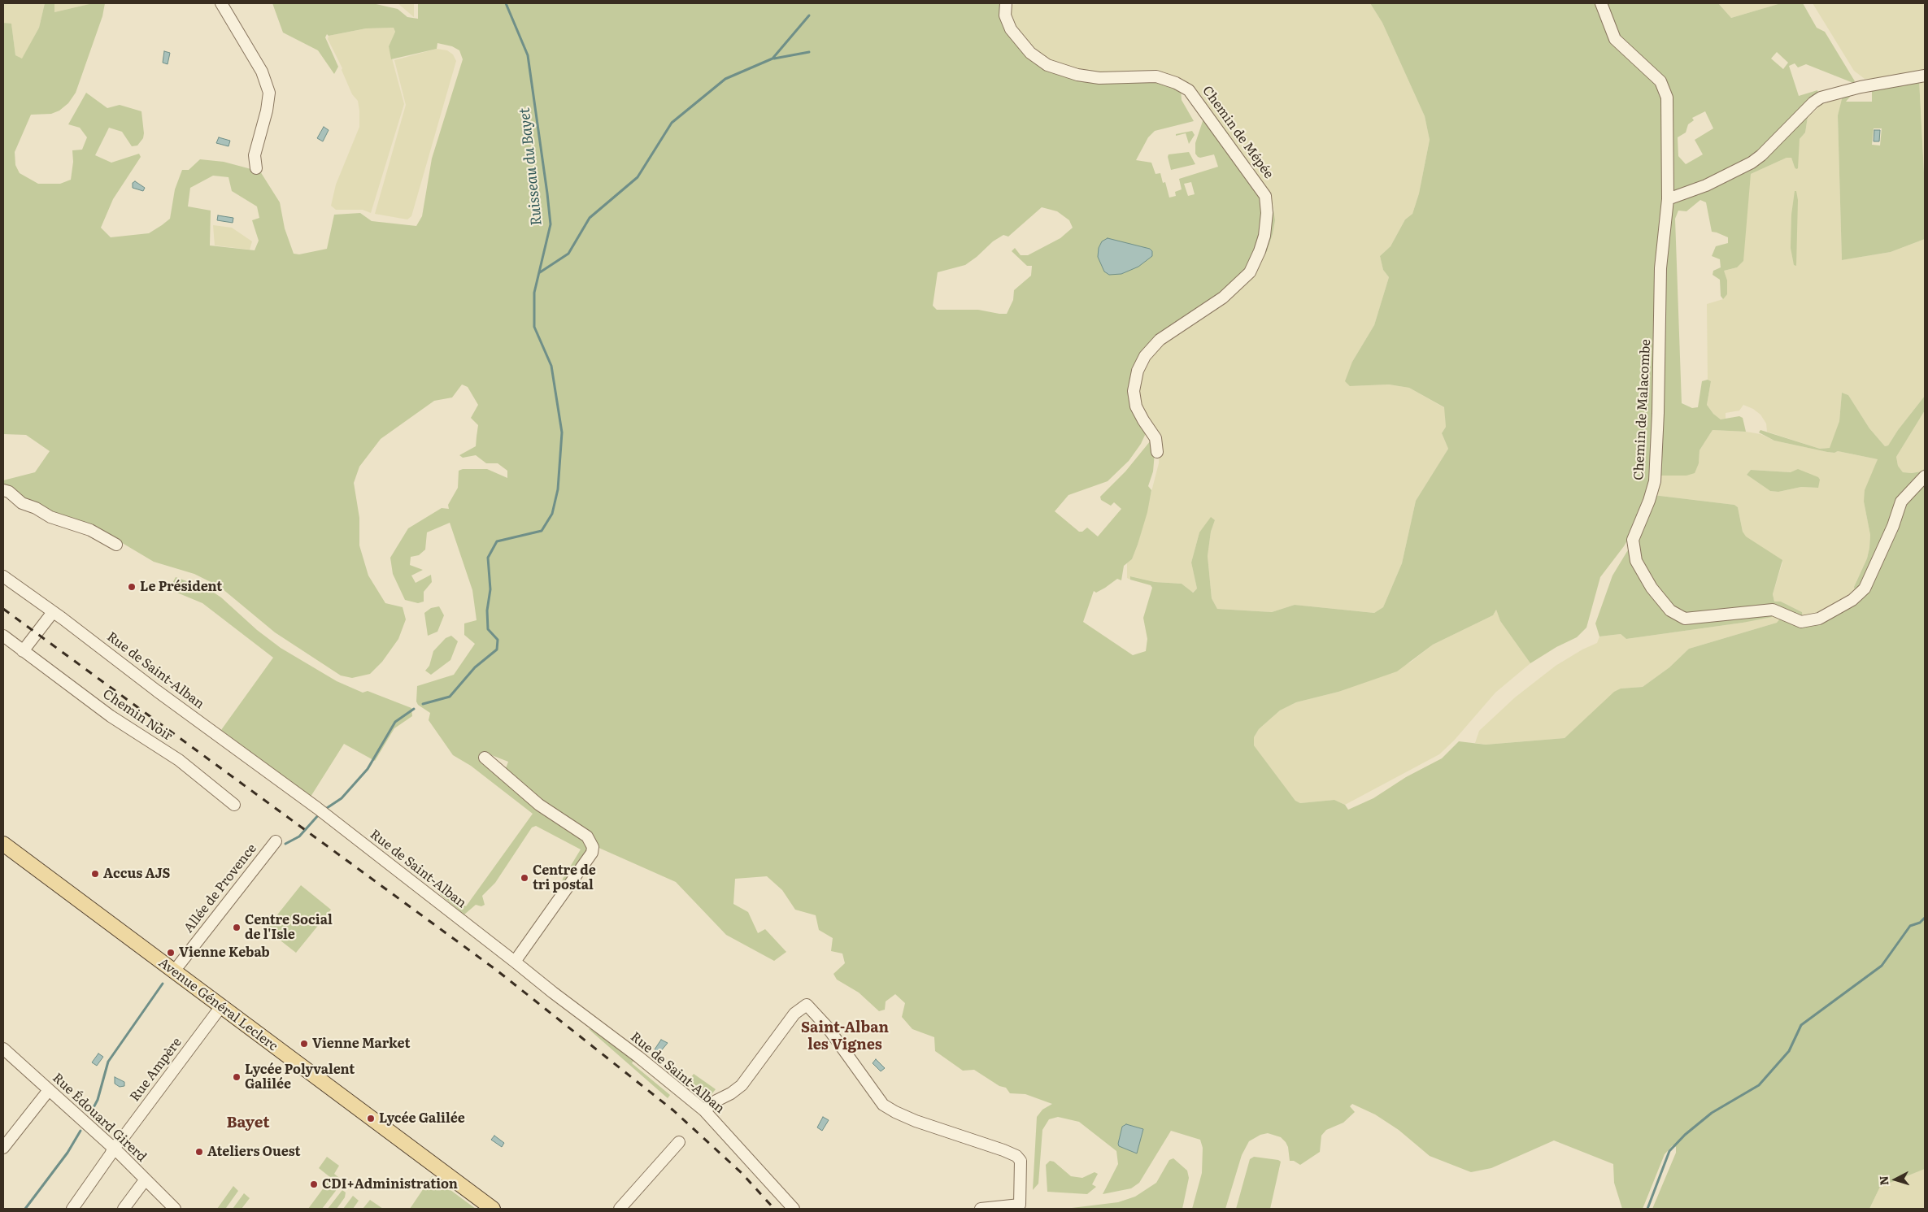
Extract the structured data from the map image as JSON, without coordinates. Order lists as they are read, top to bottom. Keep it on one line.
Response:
{"streets":{"main road":["Avenue Général Leclerc"],"street":["Chemin de Mépée","Chemin de Malacombe","Rue de Saint-Alban","Chemin Noir","Allée de Provence","Rue Ampère","Rue Édouard Girerd"]},"crossings":[["Allée de Provence","Avenue Général Leclerc"],["Avenue Général Leclerc","Rue Ampère"],["Rue Ampère","Rue Édouard Girerd"]],"districts":["Saint-Alban les Vignes","Bayet"],"water":["Ruisseau du Bayet"],"places":["Le Président","Accus AJS","Centre de tri postal","Centre Social de l'Isle","Vienne Kebab","Vienne Market","Lycée Polyvalent Galilée","Lycée Galilée","Ateliers Ouest","CDI+Administration"],"north":"left"}
